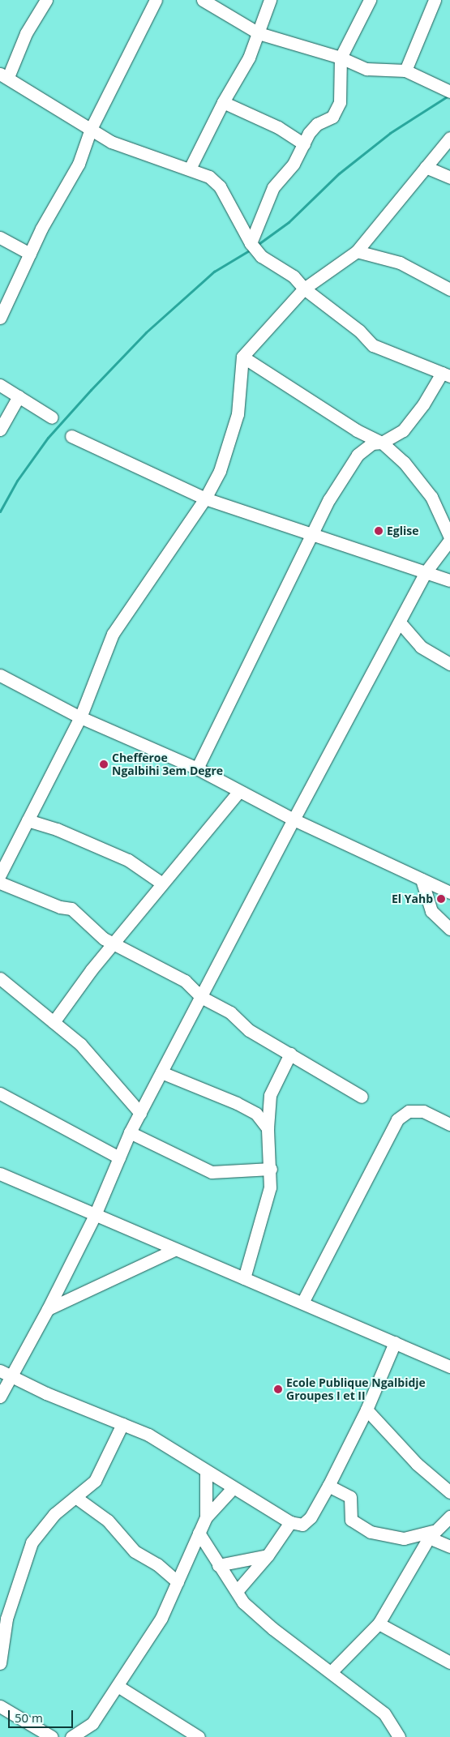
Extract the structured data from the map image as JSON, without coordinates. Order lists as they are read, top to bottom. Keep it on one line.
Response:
{"places":["Eglise","Chefferoe Ngalbihi 3em Degre","El Yahb","Ecole Publique Ngalbidje Groupes I et II"],"scale_bar":"50 m"}
